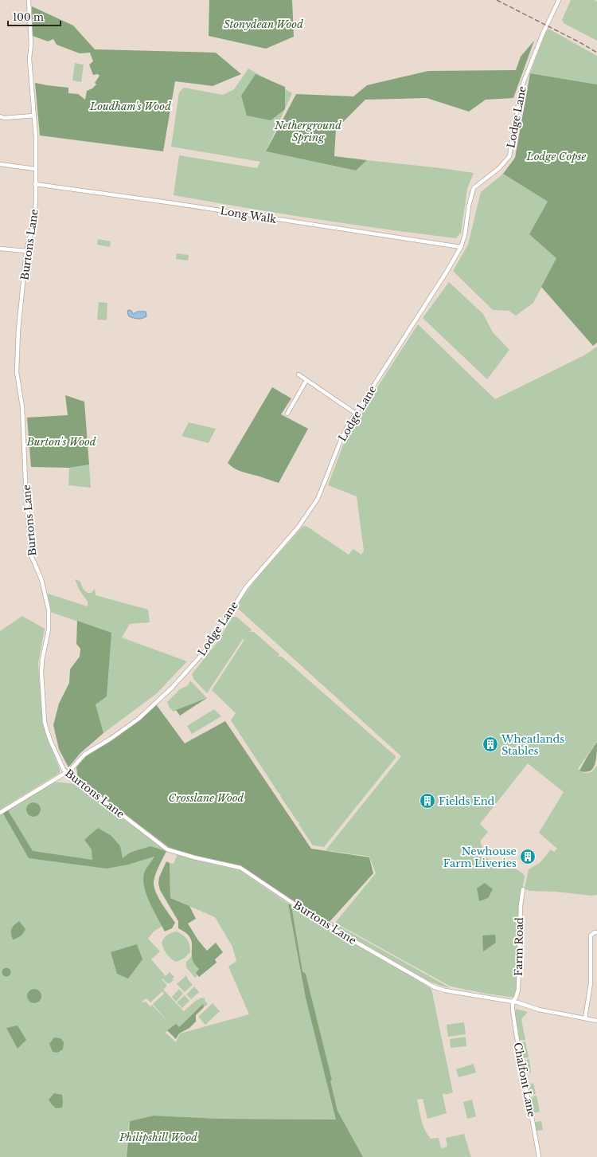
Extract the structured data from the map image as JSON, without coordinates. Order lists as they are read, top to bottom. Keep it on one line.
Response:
{"streets":{"street":["Lodge Lane","Long Walk","Burtons Lane","Farm Road","Chalfont Lane"]},"crossings":[["Lodge Lane","Long Walk"],["Lodge Lane","Burtons Lane"],["Long Walk","Burtons Lane"],["Burtons Lane","Farm Road"],["Burtons Lane","Chalfont Lane"],["Farm Road","Chalfont Lane"]],"parks":["Stonydean Wood","Loudham's Wood","Netherground Spring","Lodge Copse","Burton's Wood","Crosslane Wood","Philipshill Wood"],"places":{"building":["Wheatlands Stables","Fields End","Newhouse Farm Liveries"]},"scale_bar":"100 m"}
